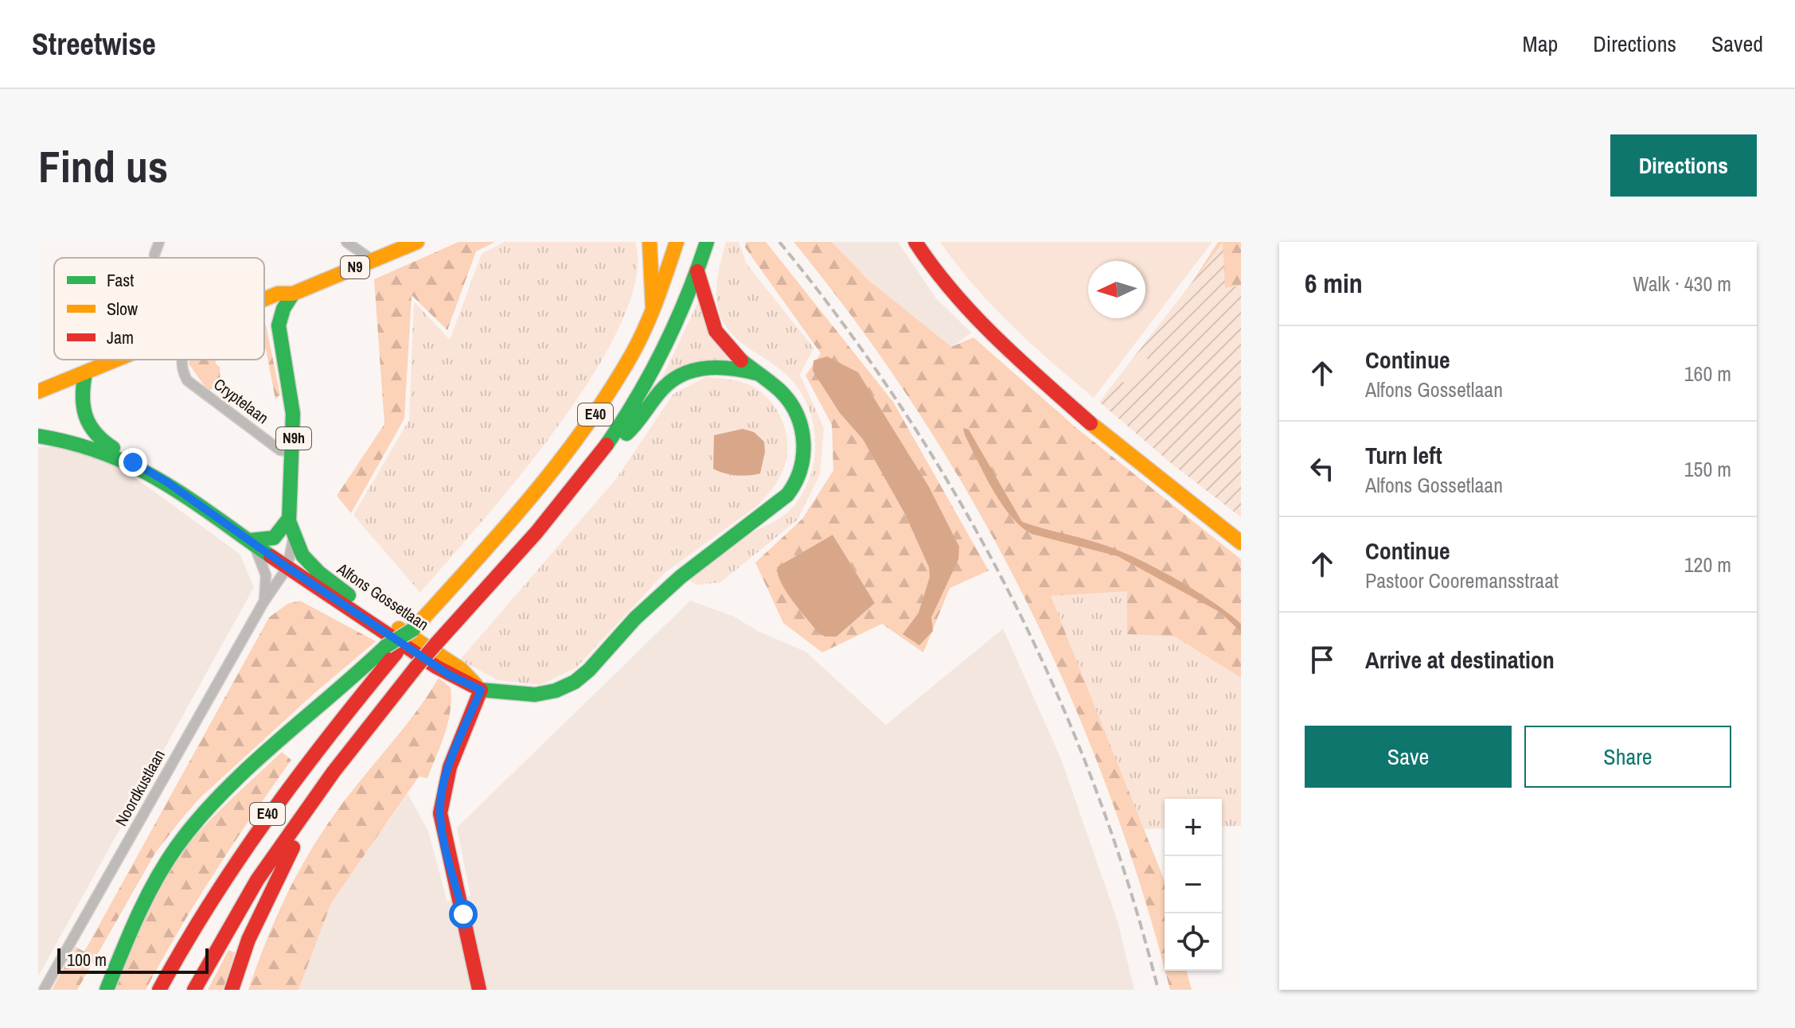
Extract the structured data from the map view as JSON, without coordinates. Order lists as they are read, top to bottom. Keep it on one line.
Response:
{"streets":{"main road":["N9","E40","N9h","Alfons Gossetlaan"],"street":["Cryptelaan","Noordkustlaan"]},"crossings":[["Cryptelaan","Alfons Gossetlaan"],["Alfons Gossetlaan","Noordkustlaan"]],"legend":["Fast","Slow","Jam"],"scale_bar":"100 m","north":"left","page":{"header":"Streetwise","nav":["Map","Directions","Saved"],"buttons":["Directions",["Save","Share"]],"title":"Find us","heading":["6 min","Walk · 430 m"],"list":[["Continue","Alfons Gossetlaan","160 m"],["Turn left","Alfons Gossetlaan","150 m"],["Continue","Pastoor Cooremansstraat","120 m"],"Arrive at destination"],"map_buttons":["+","−"],"scale":"100 m"}}
